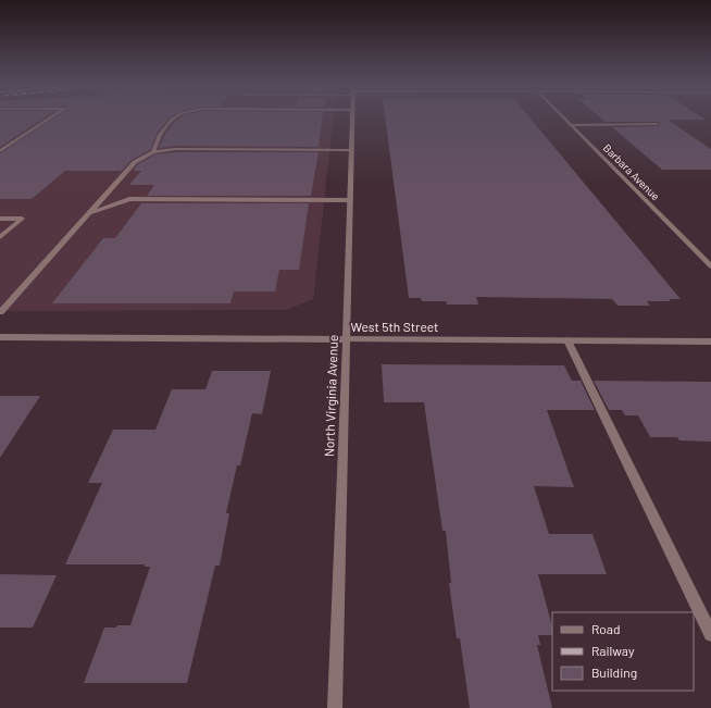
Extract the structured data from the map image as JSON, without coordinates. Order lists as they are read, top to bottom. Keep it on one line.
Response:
{"streets":{"street":["Barbara Avenue","West 5th Street","North Virginia Avenue"]},"crossings":[["West 5th Street","North Virginia Avenue"]],"legend":["Road","Railway","Building"]}
